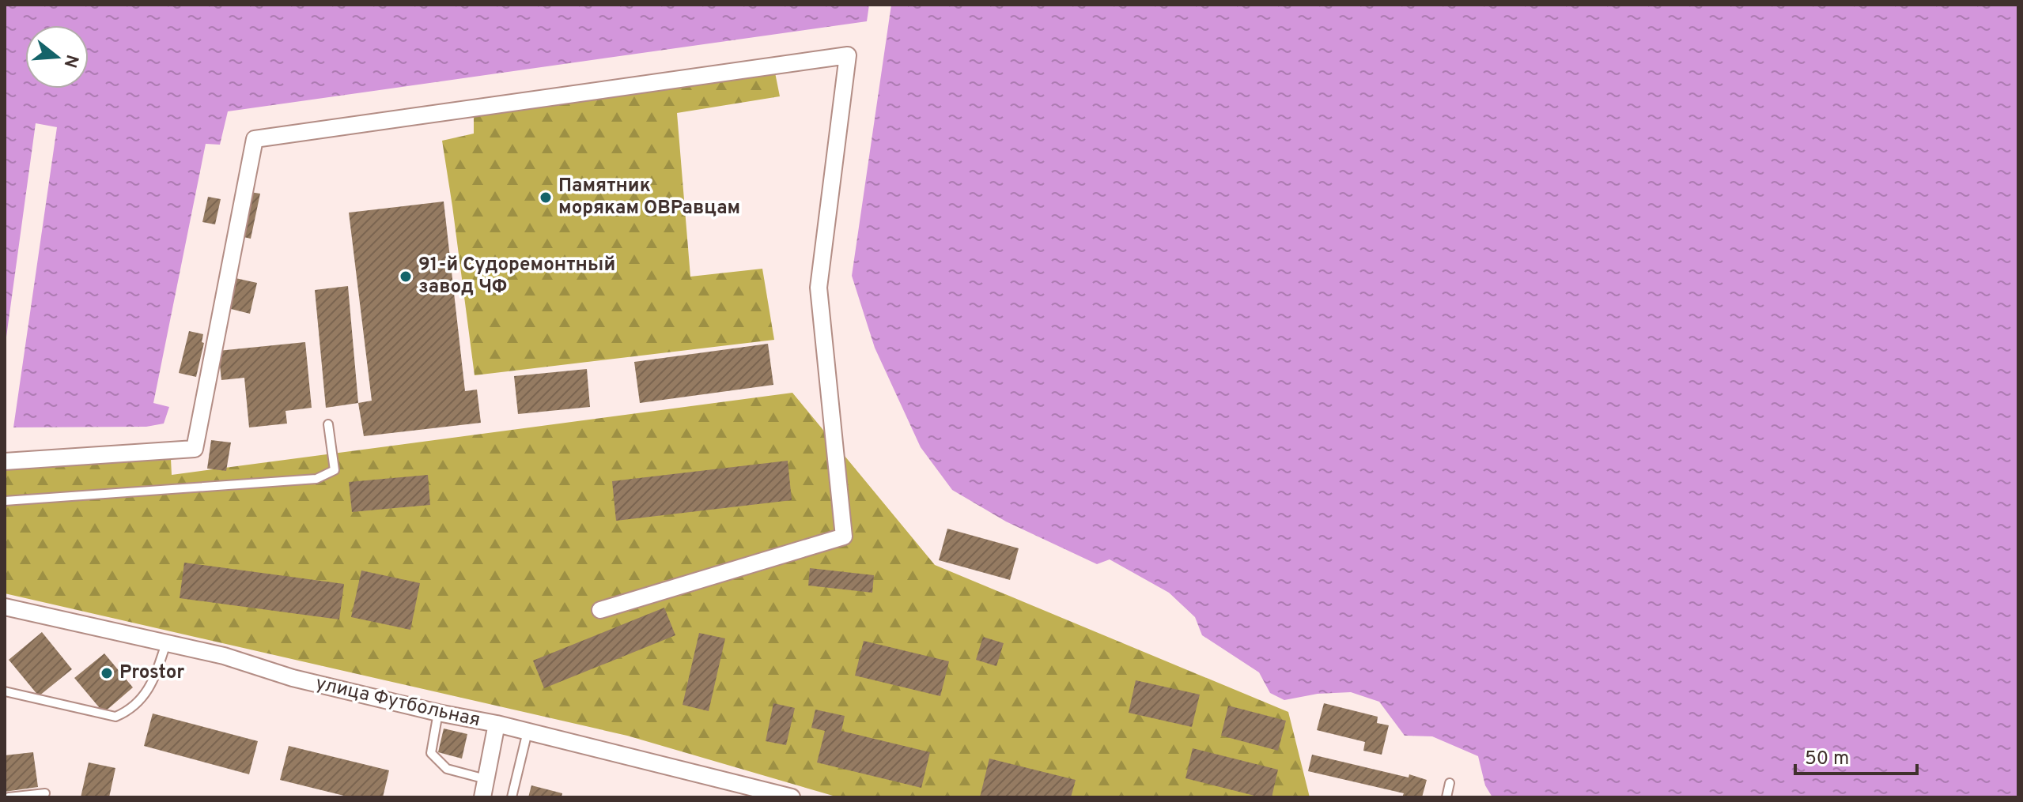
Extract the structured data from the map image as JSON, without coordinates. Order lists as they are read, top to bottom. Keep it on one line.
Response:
{"streets":{"street":["улица Футбольная"]},"places":["Памятник морякам ОВРавцам","91-й Судоремонтный завод ЧФ","Prostor"],"scale_bar":"50 m","north":"right"}
